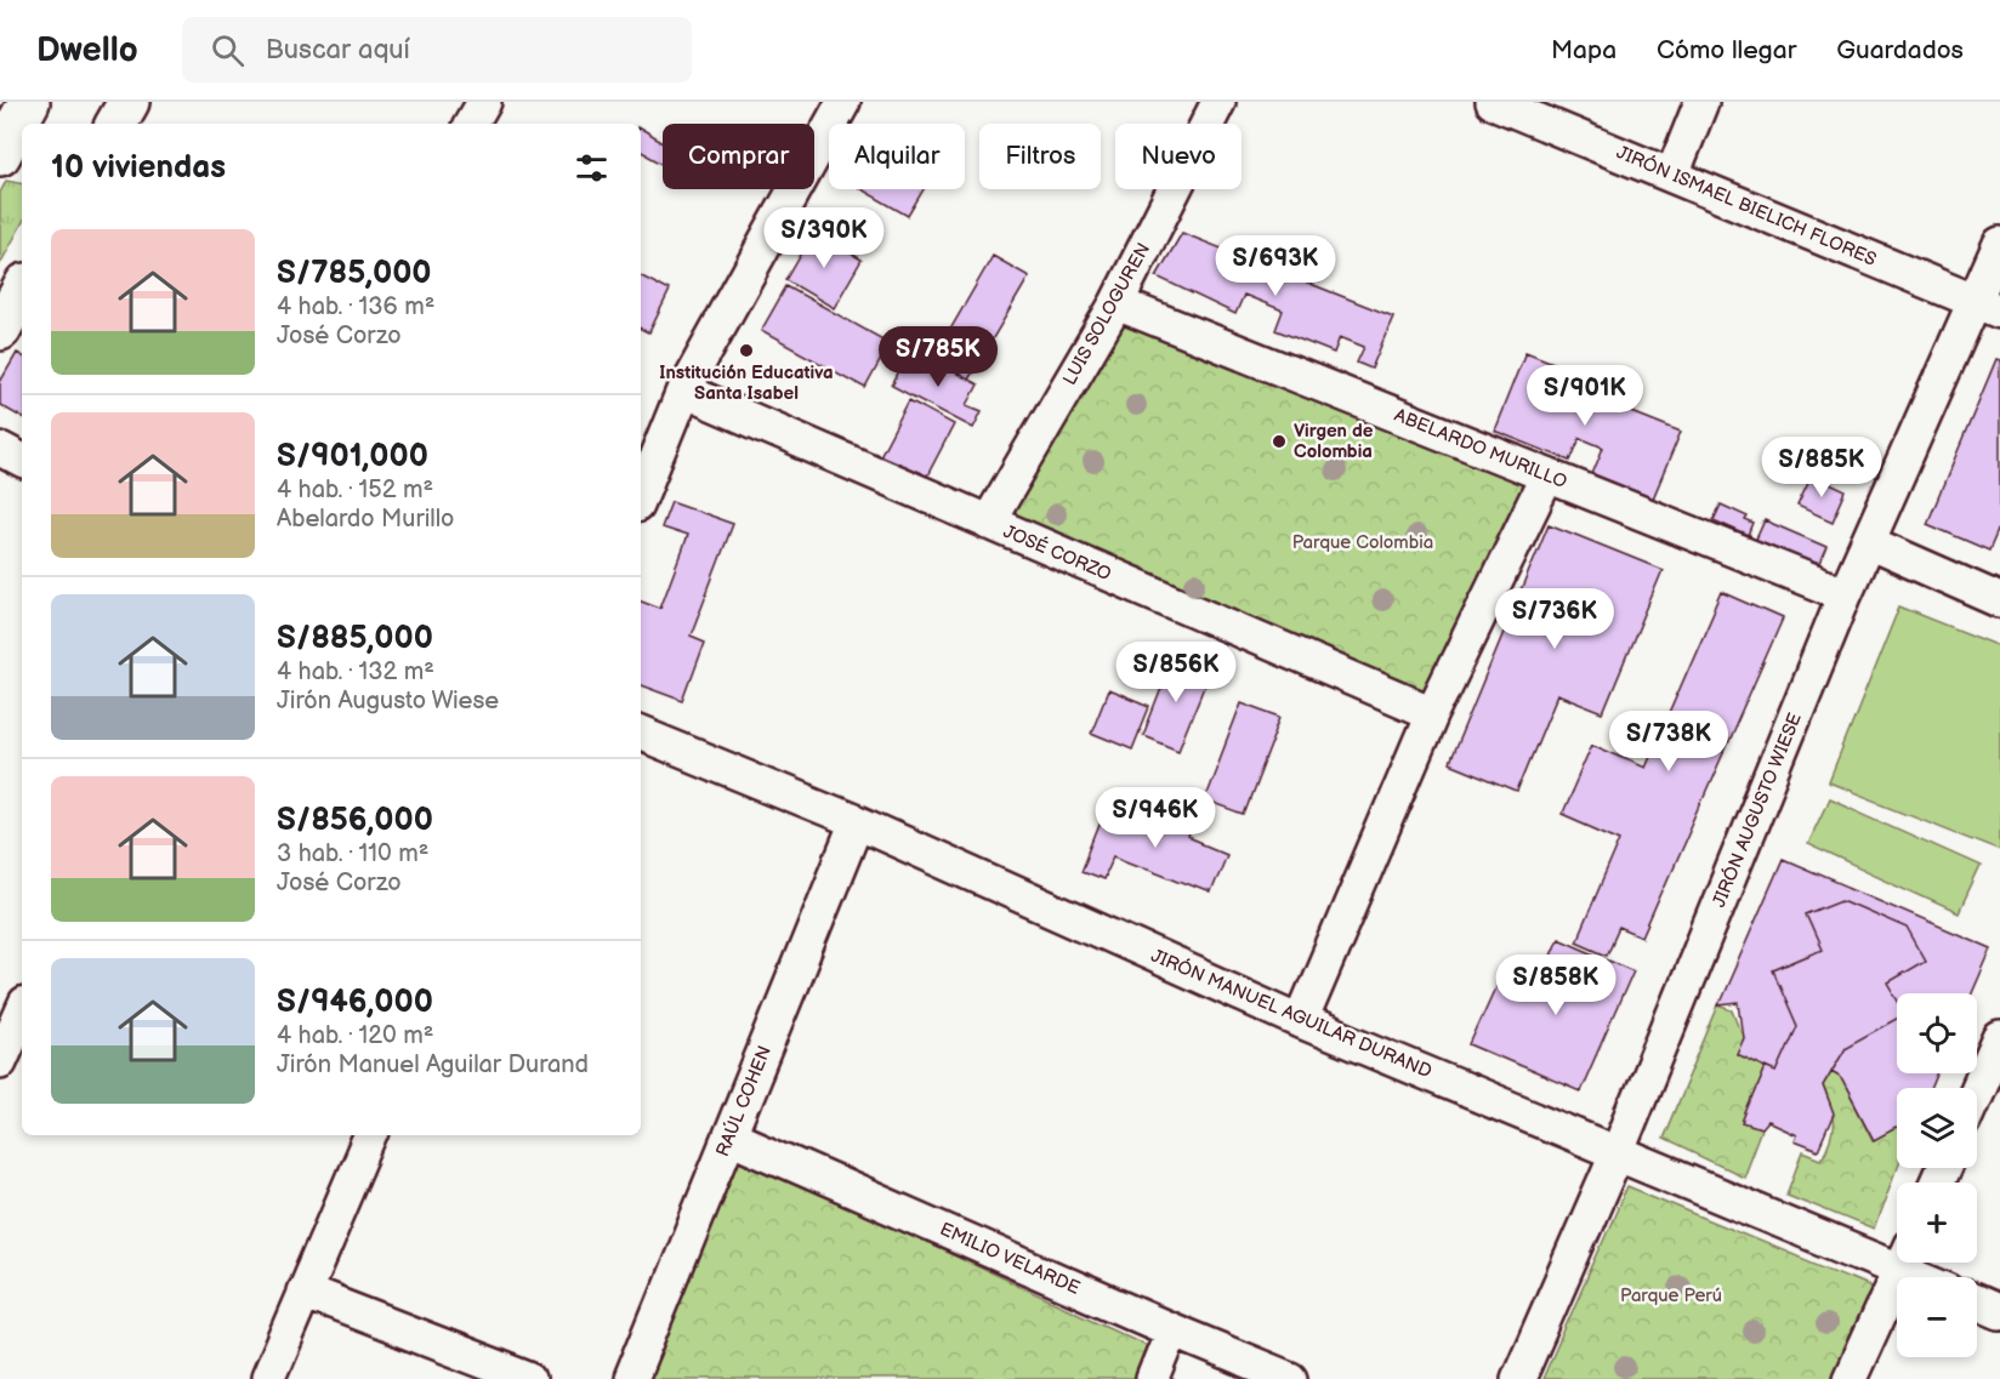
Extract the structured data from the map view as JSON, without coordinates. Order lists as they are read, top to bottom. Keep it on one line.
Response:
{"streets":{"street":["JIRÓN ISMAEL BIELICH FLORES","LUIS SOLOGUREN","ABELARDO MURILLO","JOSÉ CORZO","JIRÓN AUGUSTO WIESE","JIRÓN MANUEL AGUILAR DURAND","RAÚL COHEN","EMILIO VELARDE"]},"crossings":[["JIRÓN ISMAEL BIELICH FLORES","JIRÓN AUGUSTO WIESE"],["LUIS SOLOGUREN","ABELARDO MURILLO"],["LUIS SOLOGUREN","JOSÉ CORZO"],["ABELARDO MURILLO","JIRÓN AUGUSTO WIESE"],["JIRÓN AUGUSTO WIESE","JIRÓN MANUEL AGUILAR DURAND"],["JIRÓN MANUEL AGUILAR DURAND","RAÚL COHEN"],["RAÚL COHEN","EMILIO VELARDE"]],"parks":["Parque Colombia","Parque Perú"],"places":["Institución Educativa Santa Isabel","Virgen de Colombia"],"page":{"header":"Dwello","search":"Buscar aquí","nav":["Mapa","Cómo llegar","Guardados"],"chip":["Comprar","Alquilar","Filtros","Nuevo"],"heading":"10 viviendas","price":["S/390K","S/693K","S/785K","S/901K","S/885K","S/736K","S/856K","S/738K","S/946K","S/858K"],"list":[{"name":"S/785,000","note":"4 hab. · 136 m² · José Corzo"},{"name":"S/901,000","note":"4 hab. · 152 m² · Abelardo Murillo"},{"name":"S/885,000","note":"4 hab. · 132 m² · Jirón Augusto Wiese"},{"name":"S/856,000","note":"3 hab. · 110 m² · José Corzo"},{"name":"S/946,000","note":"4 hab. · 120 m² · Jirón Manuel Aguilar Durand"}],"map_buttons":["+","−"]}}
